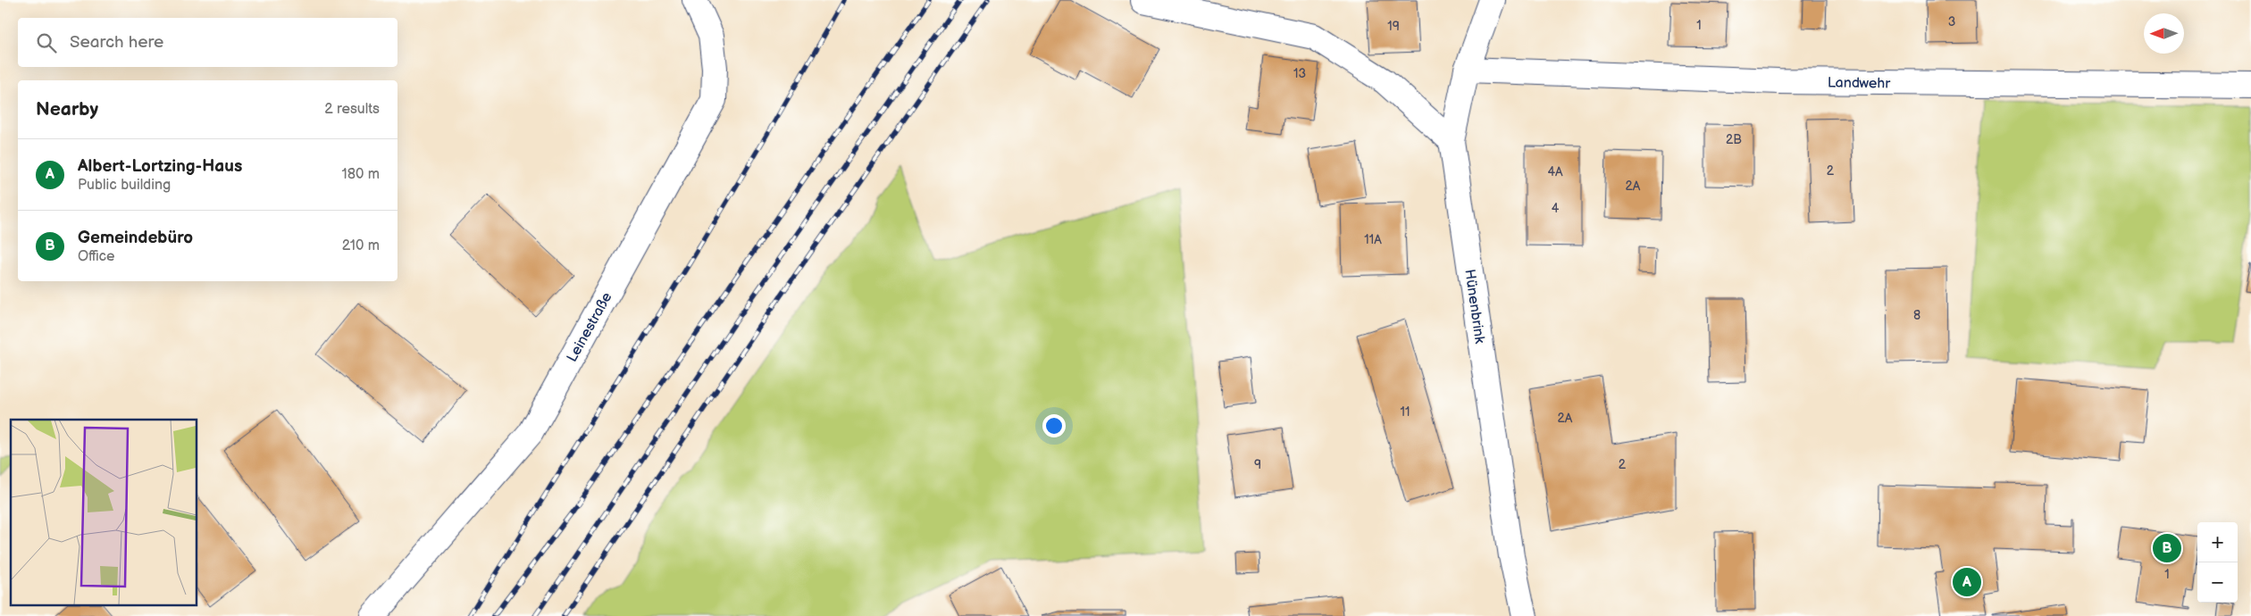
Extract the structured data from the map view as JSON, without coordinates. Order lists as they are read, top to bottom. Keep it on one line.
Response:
{"streets":{"street":["Landwehr","Hünenbrink","Leinestraße"]},"crossings":[["Landwehr","Hünenbrink"]],"house_numbers":["3","1","19","13","2B","2","4A","2A","4","11A","8","11","2A","9","2","1"],"north":"left","page":{"search":"Search here","heading":["Nearby","2 results"],"list":[{"mark":"A","name":"Albert-Lortzing-Haus","note":"Public building","value":"180 m"},{"mark":"B","name":"Gemeindebüro","note":"Office","value":"210 m"}],"map_buttons":["+","−"],"pins":["B","A"]}}
